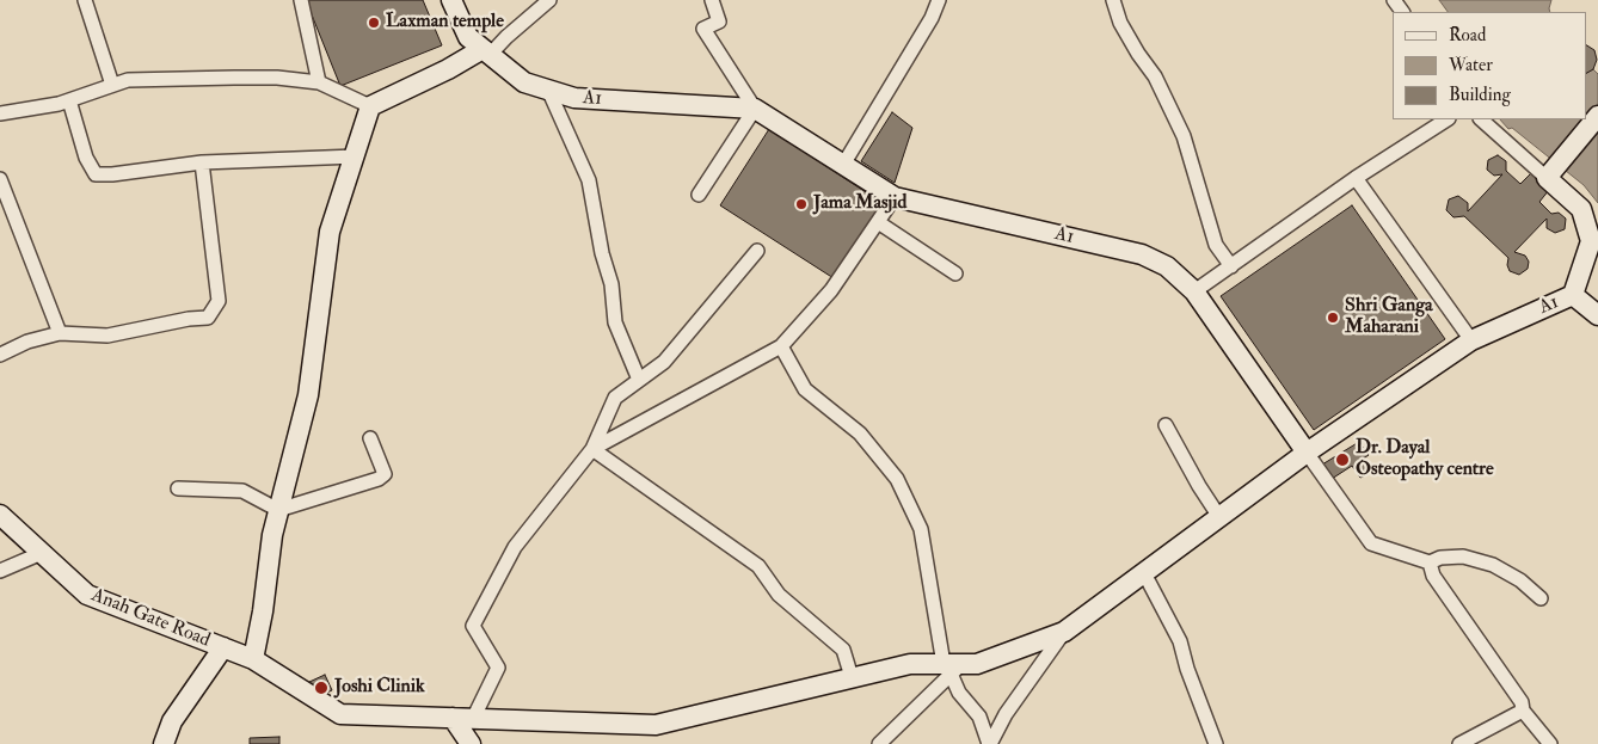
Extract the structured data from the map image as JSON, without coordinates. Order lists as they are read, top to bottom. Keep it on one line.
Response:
{"streets":{"street":["A1","Anah Gate Road"]},"crossings":[["A1","Anah Gate Road"]],"places":["Laxman temple","Jama Masjid","Shri Ganga Maharani","Dr. Dayal Osteopathy centre","Joshi Clinik"],"legend":["Road","Water","Building"]}
